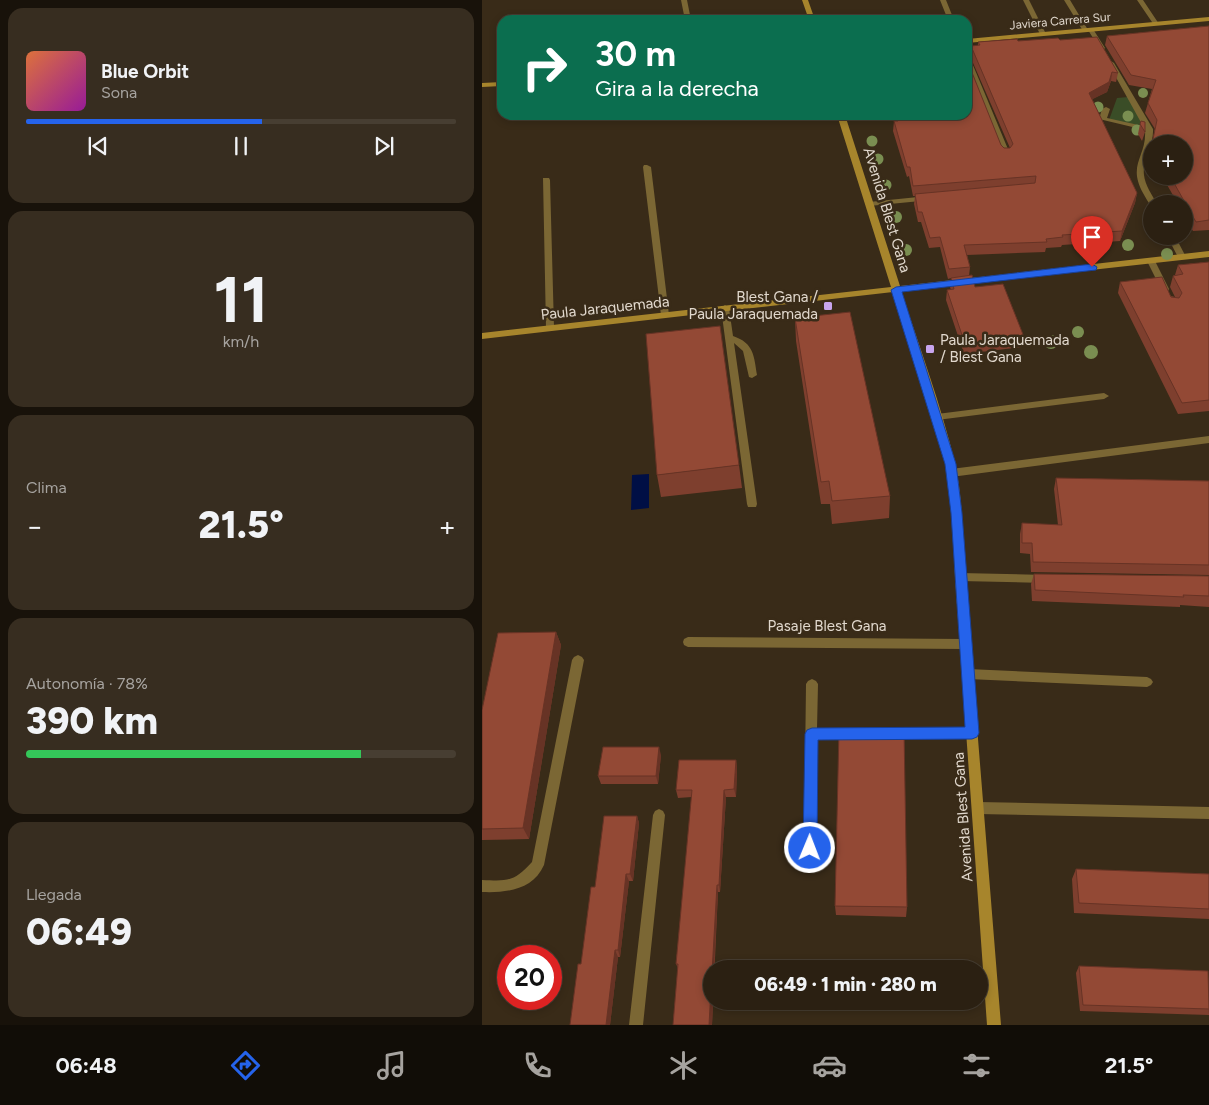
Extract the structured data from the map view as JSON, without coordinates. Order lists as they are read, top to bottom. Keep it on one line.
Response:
{"streets":{"street":["Javiera Carrera Sur","Avenida Blest Gana","Paula Jaraquemada","Pasaje Blest Gana"]},"crossings":[["Avenida Blest Gana","Paula Jaraquemada"],["Avenida Blest Gana","Pasaje Blest Gana"]],"places":{"transit":["Blest Gana / Paula Jaraquemada","Paula Jaraquemada / Blest Gana"]},"page":{"turn":["30 m","Gira a la derecha"],"song":["Blue Orbit","Sona"],"map_buttons":["+","−"],"tile":[["11","km/h"],"Clima",["Autonomía · 78%","390 km"],["Llegada","06:49"]],"heat":["−","21.5°","+"],"limit":"20","trip":"06:49 · 1 min · 280 m","tabs":["06:48","21.5°"]}}
